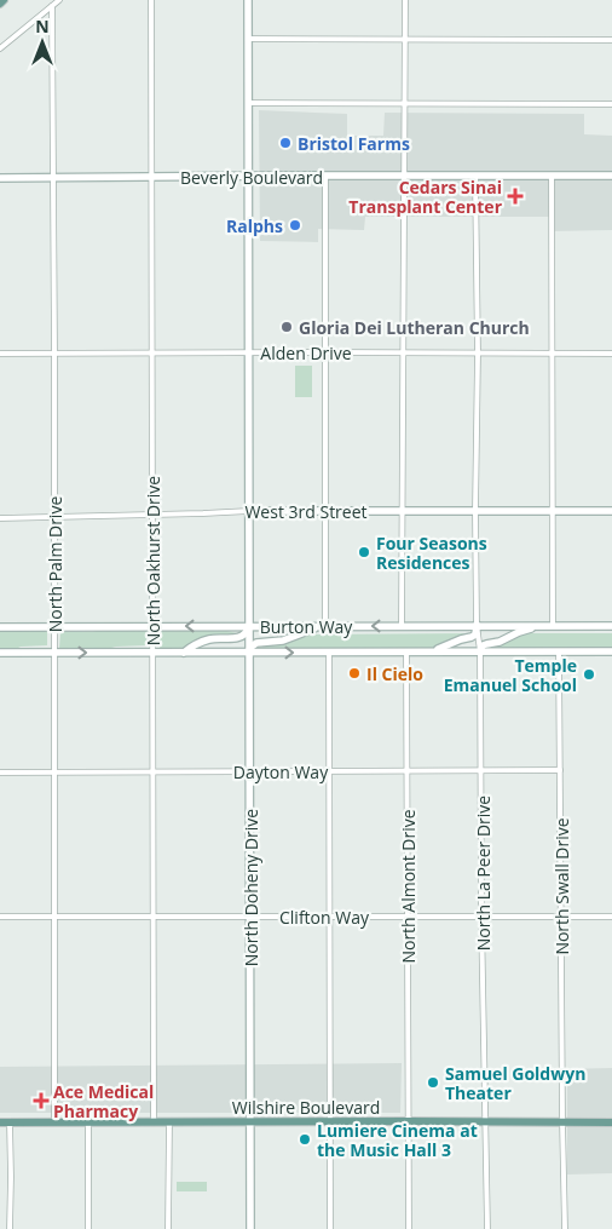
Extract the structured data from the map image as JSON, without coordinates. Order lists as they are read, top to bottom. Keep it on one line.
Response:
{"streets":{"main road":["Beverly Boulevard","West 3rd Street","Burton Way","North Doheny Drive","Wilshire Boulevard"],"street":["Alden Drive","North Oakhurst Drive","North Palm Drive","Dayton Way","North La Peer Drive","North Almont Drive","North Swall Drive","Clifton Way"]},"crossings":[["Beverly Boulevard","North Oakhurst Drive"],["Beverly Boulevard","North Palm Drive"],["Alden Drive","North Oakhurst Drive"],["Alden Drive","North Palm Drive"],["Alden Drive","North La Peer Drive"],["Alden Drive","North Doheny Drive"],["West 3rd Street","North Oakhurst Drive"],["West 3rd Street","North Palm Drive"],["West 3rd Street","North La Peer Drive"],["West 3rd Street","North Doheny Drive"],["North Oakhurst Drive","Burton Way"],["North Oakhurst Drive","Dayton Way"],["North Oakhurst Drive","Clifton Way"],["North Oakhurst Drive","Wilshire Boulevard"],["North Palm Drive","Burton Way"],["North Palm Drive","Dayton Way"],["North Palm Drive","Clifton Way"],["North Palm Drive","Wilshire Boulevard"],["Burton Way","North La Peer Drive"],["Burton Way","North Almont Drive"],["Burton Way","North Swall Drive"],["Burton Way","North Doheny Drive"],["Dayton Way","North La Peer Drive"],["Dayton Way","North Almont Drive"],["Dayton Way","North Swall Drive"],["Dayton Way","North Doheny Drive"],["North La Peer Drive","Clifton Way"],["North La Peer Drive","Wilshire Boulevard"],["North Almont Drive","Clifton Way"],["North Almont Drive","Wilshire Boulevard"],["North Swall Drive","Clifton Way"],["North Swall Drive","Wilshire Boulevard"],["North Doheny Drive","Clifton Way"],["North Doheny Drive","Wilshire Boulevard"]],"places":{"other":["Bristol Farms","Ralphs","Gloria Dei Lutheran Church","Four Seasons Residences","Il Cielo","Temple Emanuel School","Samuel Goldwyn Theater","Lumiere Cinema at the Music Hall 3"],"health":["Cedars Sinai Transplant Center","Ace Medical Pharmacy"]},"north":"top"}
